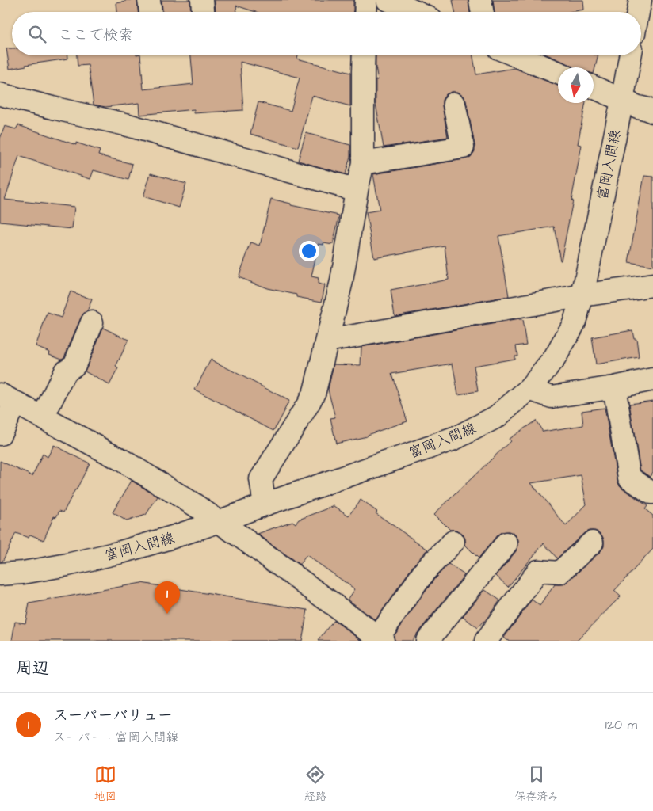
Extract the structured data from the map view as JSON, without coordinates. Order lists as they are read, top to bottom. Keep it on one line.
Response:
{"streets":{"street":["富岡入間線"]},"north":"bottom","page":{"search":"ここで検索","pins":"1","heading":"周辺","list":[{"mark":"1","name":"スーパーバリュー","note":"スーパー · 富岡入間線","value":"120 m"}],"nav":["地図","経路","保存済み"]}}
